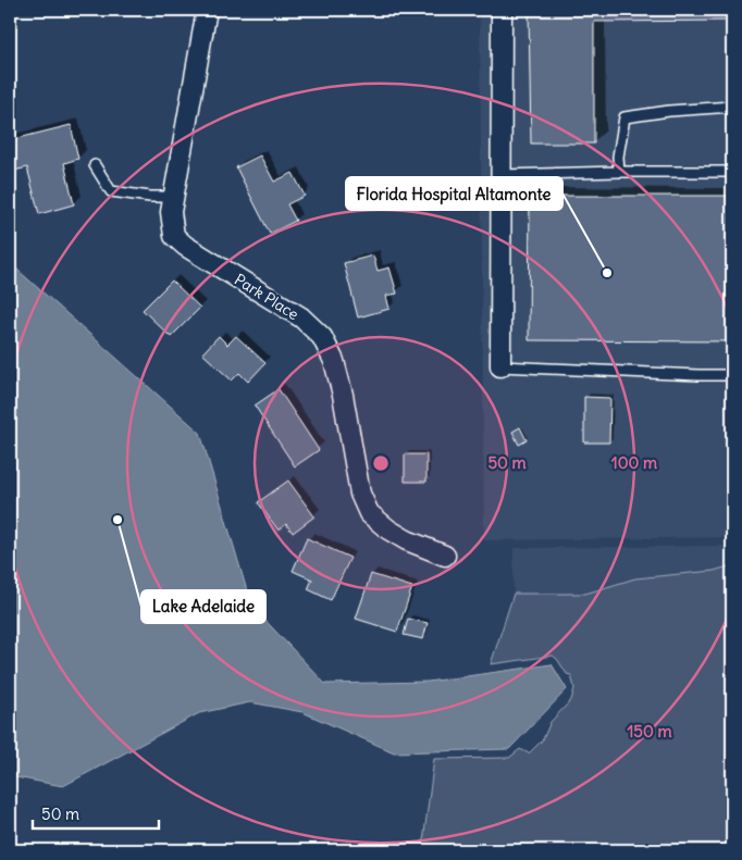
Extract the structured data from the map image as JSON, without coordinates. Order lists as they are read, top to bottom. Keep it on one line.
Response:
{"streets":{"street":["Park Place"]},"places":["Florida Hospital Altamonte","Lake Adelaide"],"scale_bar":"50 m","rings":["50 m","100 m","150 m"]}
